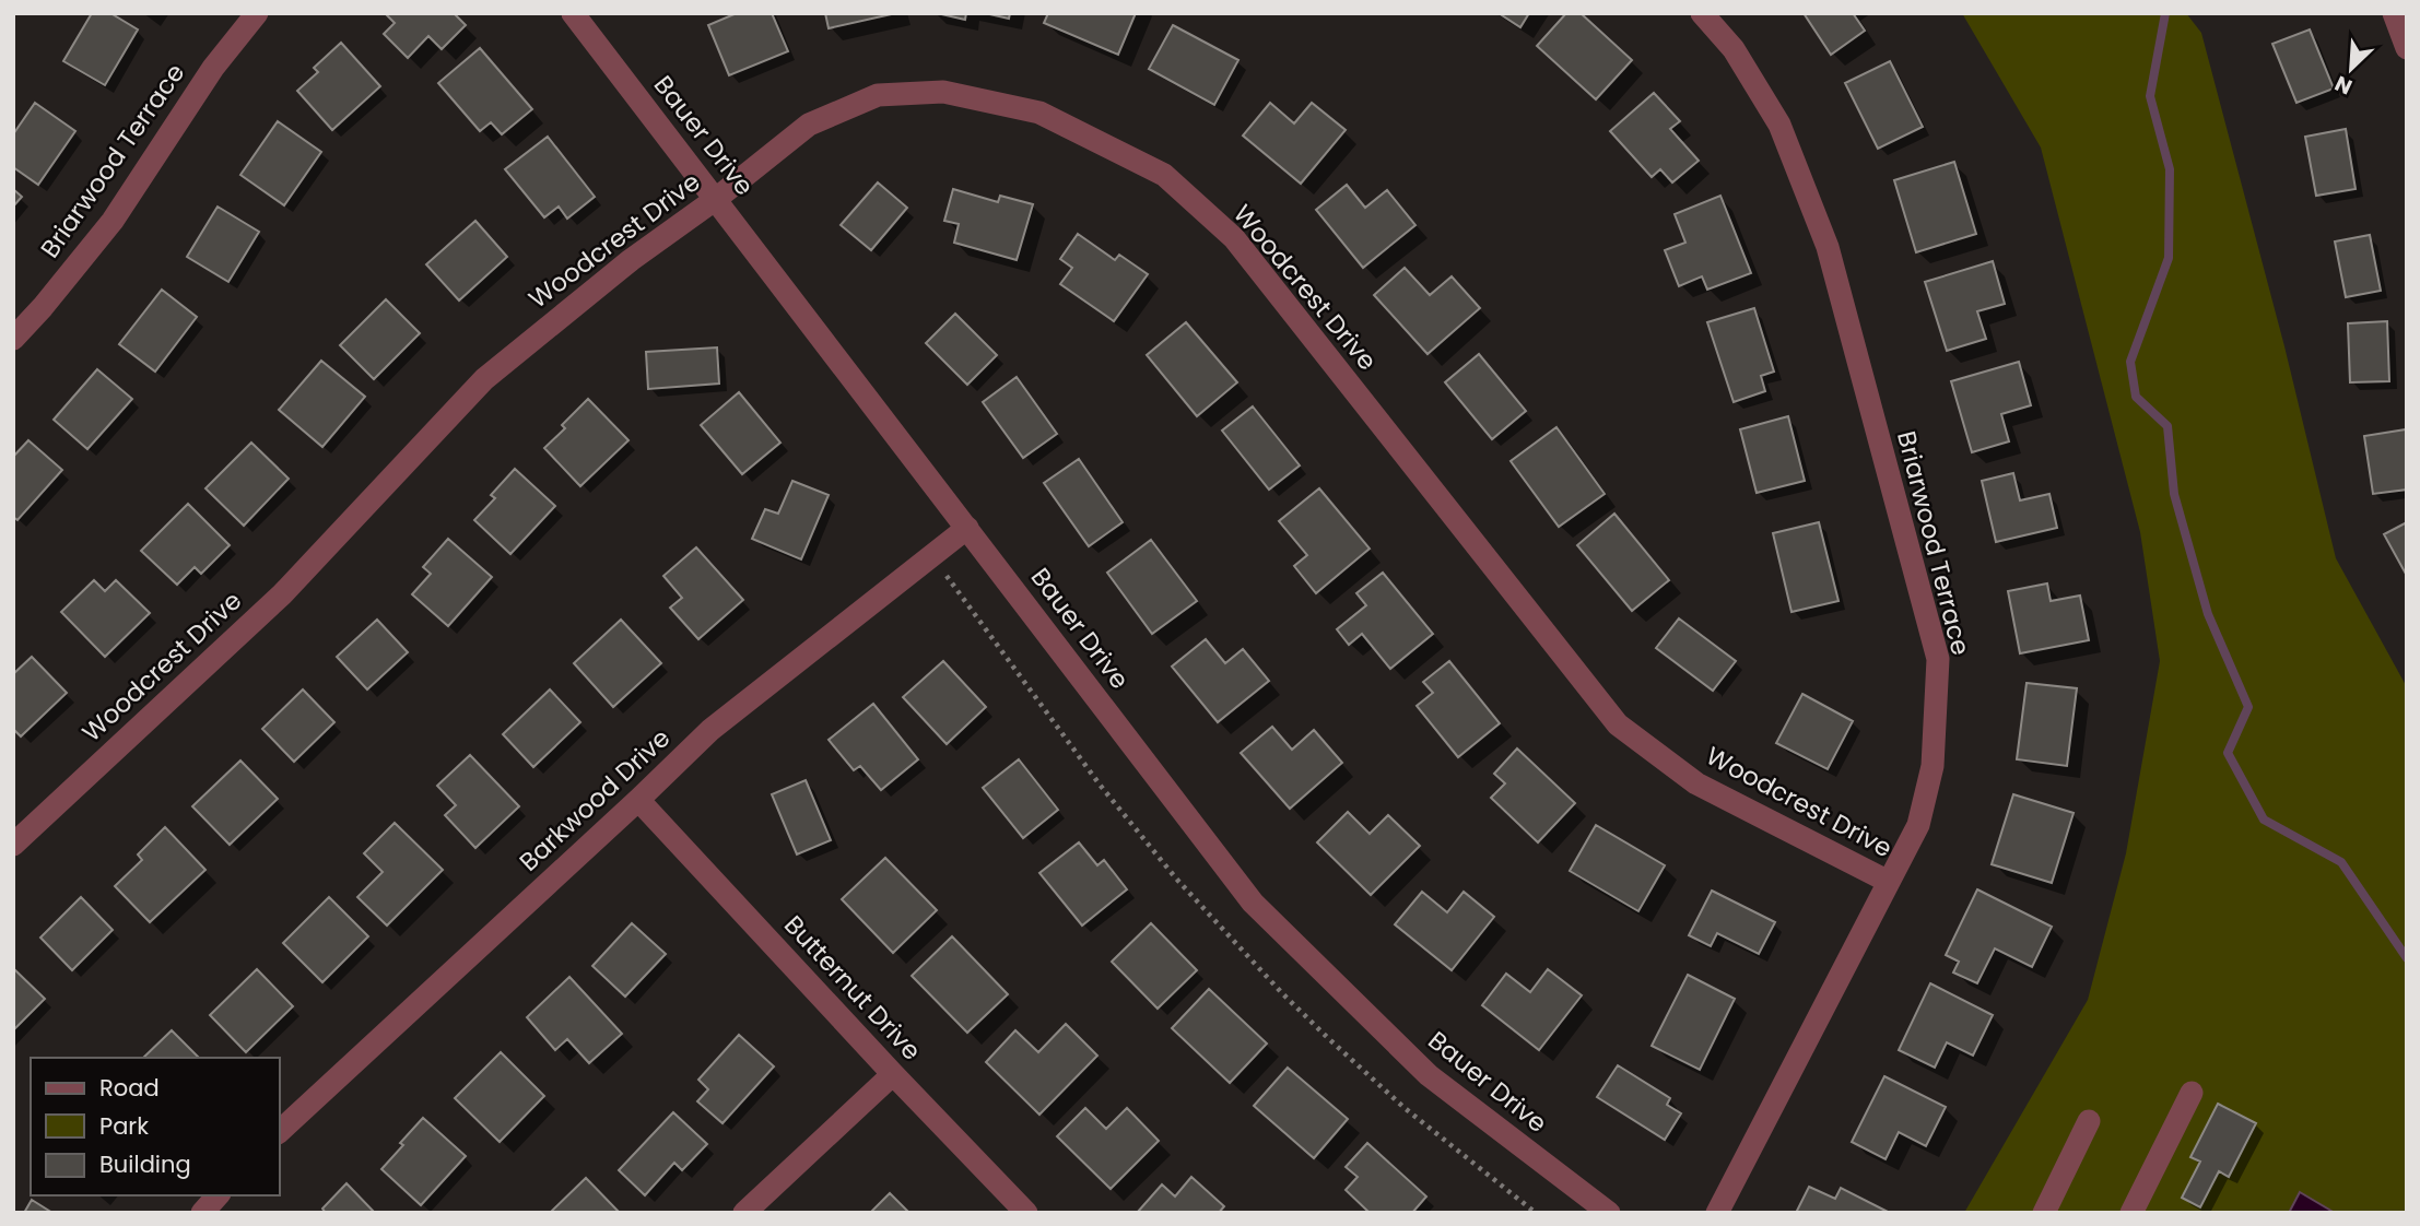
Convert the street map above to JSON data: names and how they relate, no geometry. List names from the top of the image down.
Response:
{
  "streets": {
    "street": [
      "Bauer Drive",
      "Briarwood Terrace",
      "Woodcrest Drive",
      "Barkwood Drive",
      "Butternut Drive"
    ]
  },
  "crossings": [
    ["Bauer Drive", "Woodcrest Drive"],
    ["Bauer Drive", "Barkwood Drive"],
    ["Briarwood Terrace", "Woodcrest Drive"],
    ["Barkwood Drive", "Butternut Drive"]
  ],
  "legend": ["Road", "Park", "Building"],
  "north": "bottom left"
}
